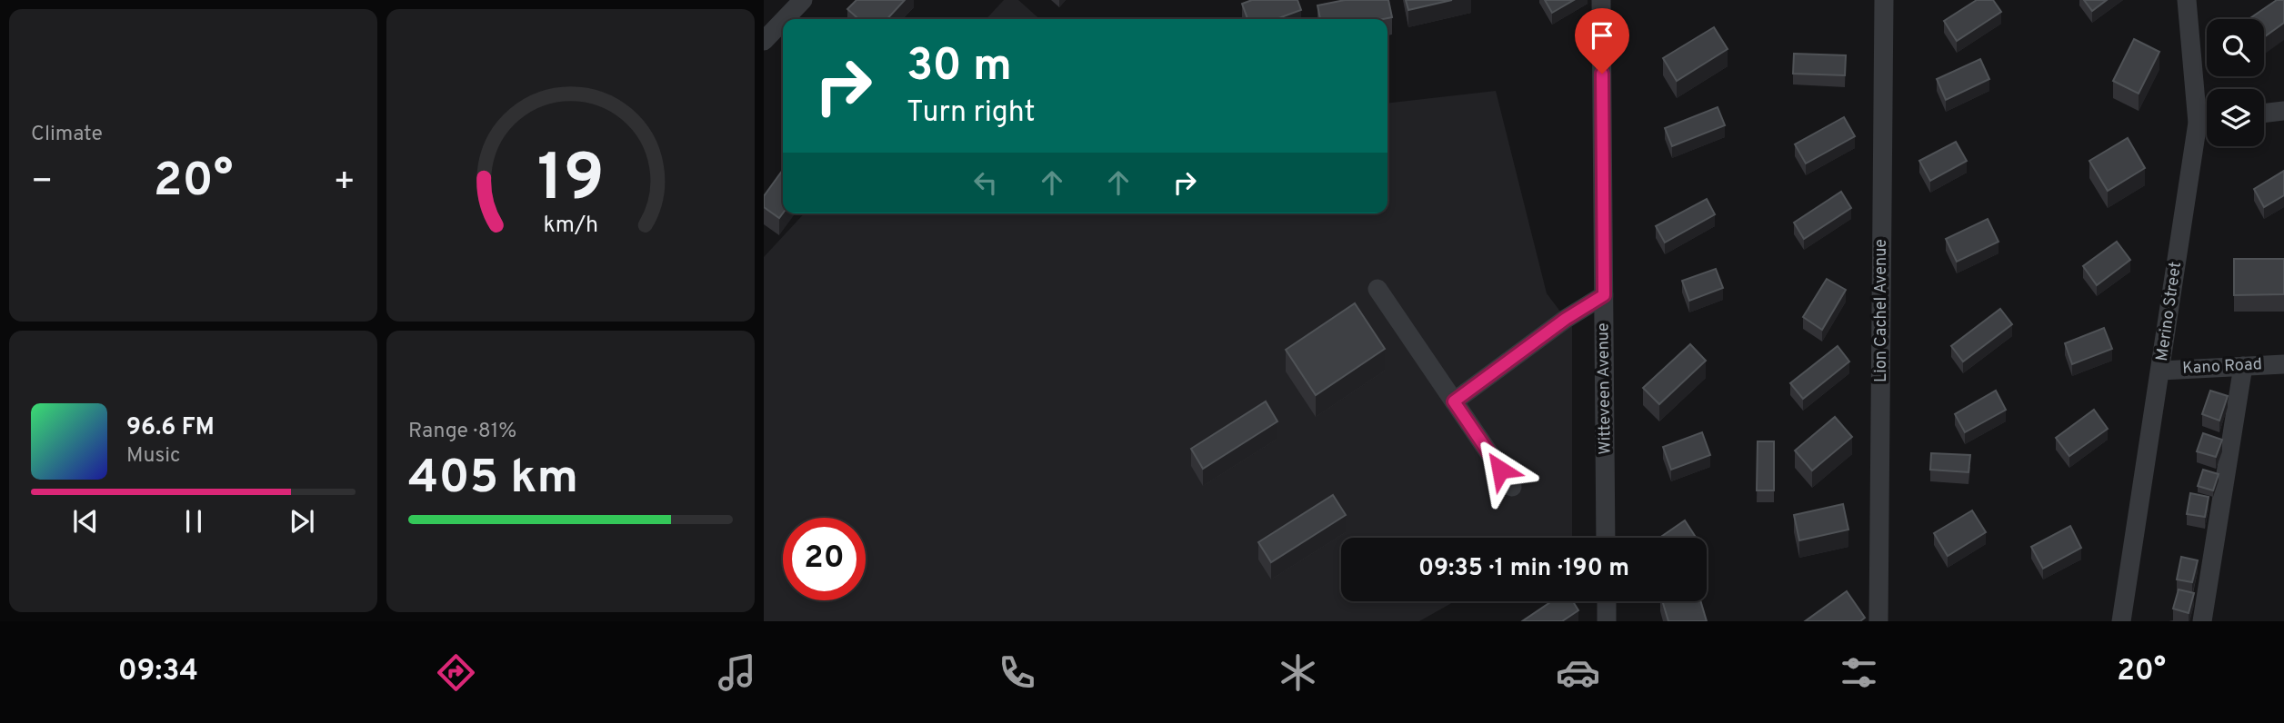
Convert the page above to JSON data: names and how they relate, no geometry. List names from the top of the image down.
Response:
{
  "streets": {
    "street": [
      "Lion Cachel Avenue",
      "Merino Street",
      "Kano Road",
      "Witteveen Avenue"
    ]
  },
  "crossings": [
    ["Merino Street", "Kano Road"]
  ],
  "page": {
    "tile": [
      "Climate",
      ["Range · 81%", "405 km"]
    ],
    "turn": ["30 m", "Turn right"],
    "heat": ["−", "20°", "+"],
    "song": ["96.6 FM", "Music"],
    "limit": "20",
    "trip": "09:35 · 1 min · 190 m",
    "tabs": ["09:34", "20°"],
    "gauge": ["19", "km/h"]
  }
}
